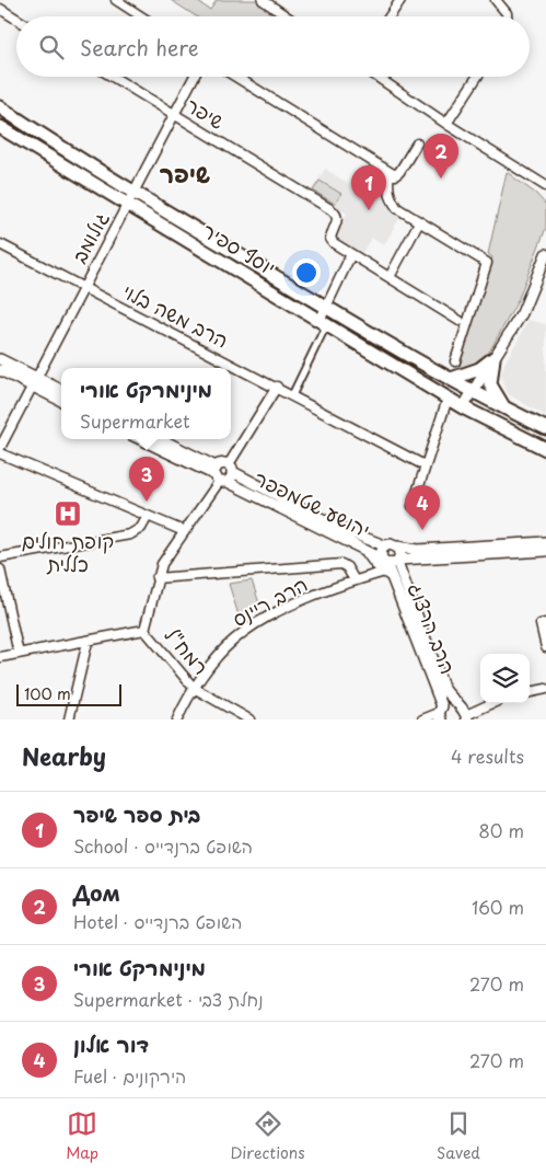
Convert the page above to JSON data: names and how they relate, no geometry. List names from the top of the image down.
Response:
{
  "streets": {
    "main road": ["יוסף ספיר"],
    "street": [
      "שיפר",
      "גולומב",
      "הרב משה בלוי",
      "יהושע שטמפפר",
      "הרב ריינס",
      "הרב הרצוג",
      "רמח\"ל"
    ]
  },
  "crossings": [
    ["שיפר", "גולומב"],
    ["גולומב", "יוסף ספיר"],
    ["גולומב", "הרב משה בלוי"],
    ["יהושע שטמפפר", "הרב ריינס"],
    ["יהושע שטמפפר", "הרב הרצוג"],
    ["יהושע שטמפפר", "רמח\"ל"],
    ["הרב ריינס", "הרב הרצוג"],
    ["הרב ריינס", "רמח\"ל"]
  ],
  "districts": ["שיפר"],
  "places": {
    "hospital": ["קופת חולים כללית"]
  },
  "scale_bar": "100 m",
  "page": {
    "search": "Search here",
    "pins": [
      "2",
      "1",
      "3",
      "4"
    ],
    "popup": ["מינימרקט אורי", "Supermarket"],
    "scale": "100 m",
    "heading": ["Nearby", "4 results"],
    "list": [
      {
        "mark": "1",
        "name": "בית ספר שיפר",
        "note": "School · השופט ברנדייס",
        "value": "80 m"
      },
      {
        "mark": "2",
        "name": "Дом",
        "note": "Hotel · השופט ברנדייס",
        "value": "160 m"
      },
      {
        "mark": "3",
        "name": "מינימרקט אורי",
        "note": "Supermarket · נחלת צבי",
        "value": "270 m"
      },
      {
        "mark": "4",
        "name": "דור אלון",
        "note": "Fuel · הירקונים",
        "value": "270 m"
      }
    ],
    "nav": ["Map", "Directions", "Saved"]
  }
}
